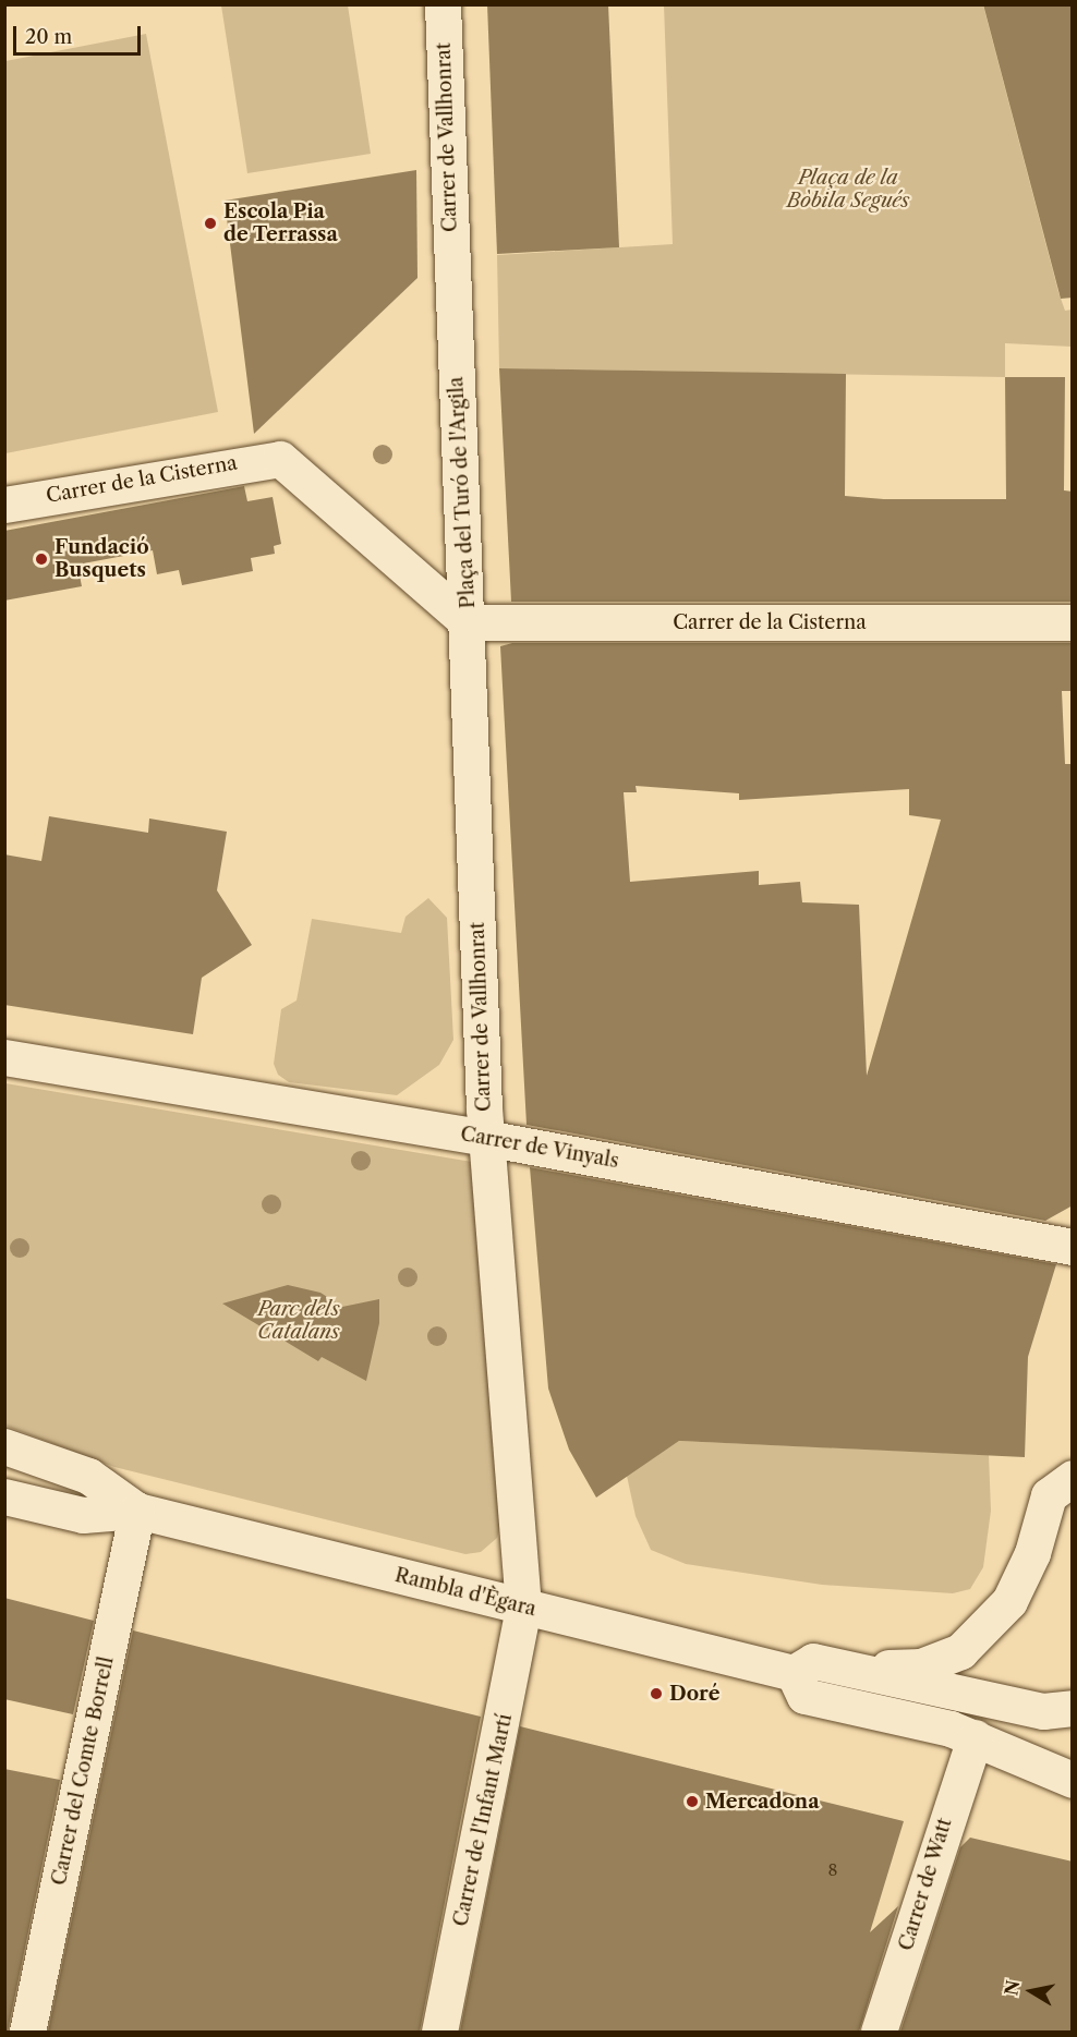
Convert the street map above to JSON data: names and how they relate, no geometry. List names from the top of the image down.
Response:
{
  "streets": {
    "street": [
      "Carrer de Vallhonrat",
      "Carrer de la Cisterna",
      "Plaça del Turó de l'Argila",
      "Carrer de Vinyals",
      "Rambla d'Ègara",
      "Carrer del Comte Borrell",
      "Carrer de l'Infant Martí",
      "Carrer de Watt"
    ]
  },
  "crossings": [
    ["Carrer de Vallhonrat", "Carrer de la Cisterna"],
    ["Carrer de Vallhonrat", "Plaça del Turó de l'Argila"],
    ["Carrer de Vallhonrat", "Carrer de Vinyals"],
    ["Carrer de Vallhonrat", "Rambla d'Ègara"],
    ["Carrer de Vallhonrat", "Carrer de l'Infant Martí"],
    ["Carrer de la Cisterna", "Plaça del Turó de l'Argila"],
    ["Rambla d'Ègara", "Carrer del Comte Borrell"],
    ["Rambla d'Ègara", "Carrer de l'Infant Martí"]
  ],
  "parks": ["Plaça de la Bòbila Segués", "Parc dels Catalans"],
  "places": [
    "Escola Pia de Terrassa",
    "Fundació Busquets",
    "Doré",
    "Mercadona"
  ],
  "house_numbers": ["8"],
  "scale_bar": "20 m",
  "north": "left"
}
